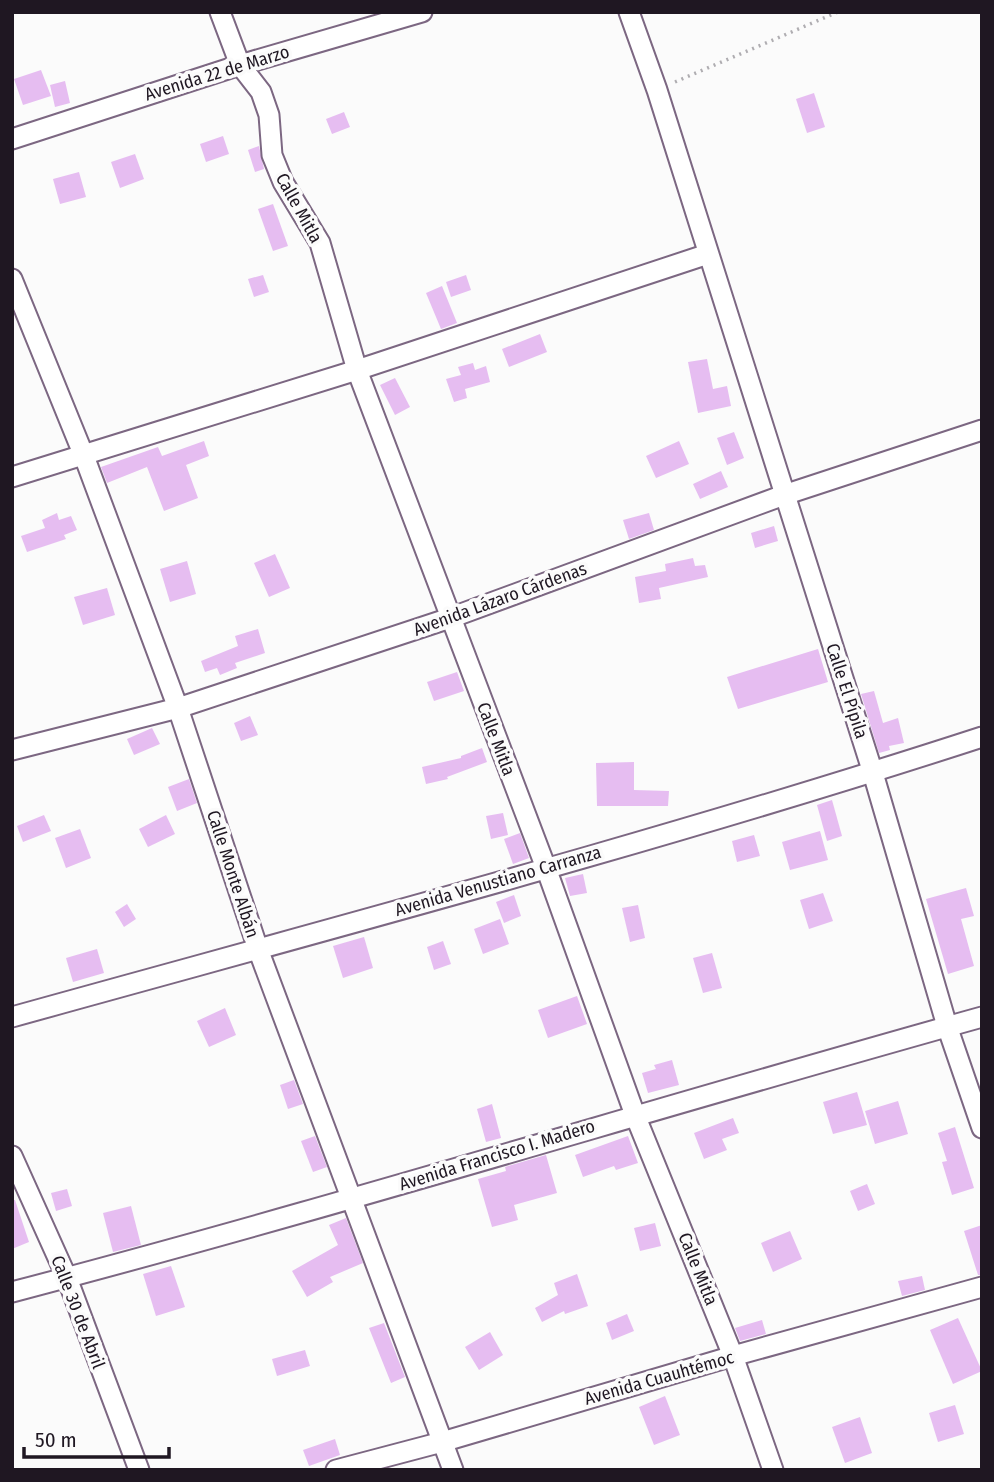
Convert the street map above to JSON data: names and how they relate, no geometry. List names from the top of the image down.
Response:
{
  "streets": {
    "street": [
      "Avenida 22 de Marzo",
      "Calle Mitla",
      "Avenida Lázaro Cárdenas",
      "Calle El Pípila",
      "Calle Monte Albán",
      "Avenida Venustiano Carranza",
      "Avenida Francisco I. Madero",
      "Calle 30 de Abril",
      "Avenida Cuauhtémoc"
    ]
  },
  "crossings": [
    ["Avenida 22 de Marzo", "Calle Mitla"],
    ["Calle Mitla", "Avenida Lázaro Cárdenas"],
    ["Calle Mitla", "Avenida Venustiano Carranza"],
    ["Calle Mitla", "Avenida Francisco I. Madero"],
    ["Calle Mitla", "Avenida Cuauhtémoc"],
    ["Avenida Lázaro Cárdenas", "Calle El Pípila"],
    ["Avenida Lázaro Cárdenas", "Calle Monte Albán"],
    ["Calle El Pípila", "Avenida Venustiano Carranza"],
    ["Calle El Pípila", "Avenida Francisco I. Madero"],
    ["Calle Monte Albán", "Avenida Venustiano Carranza"],
    ["Calle Monte Albán", "Avenida Francisco I. Madero"],
    ["Calle Monte Albán", "Avenida Cuauhtémoc"],
    ["Avenida Francisco I. Madero", "Calle 30 de Abril"]
  ],
  "scale_bar": "50 m"
}
